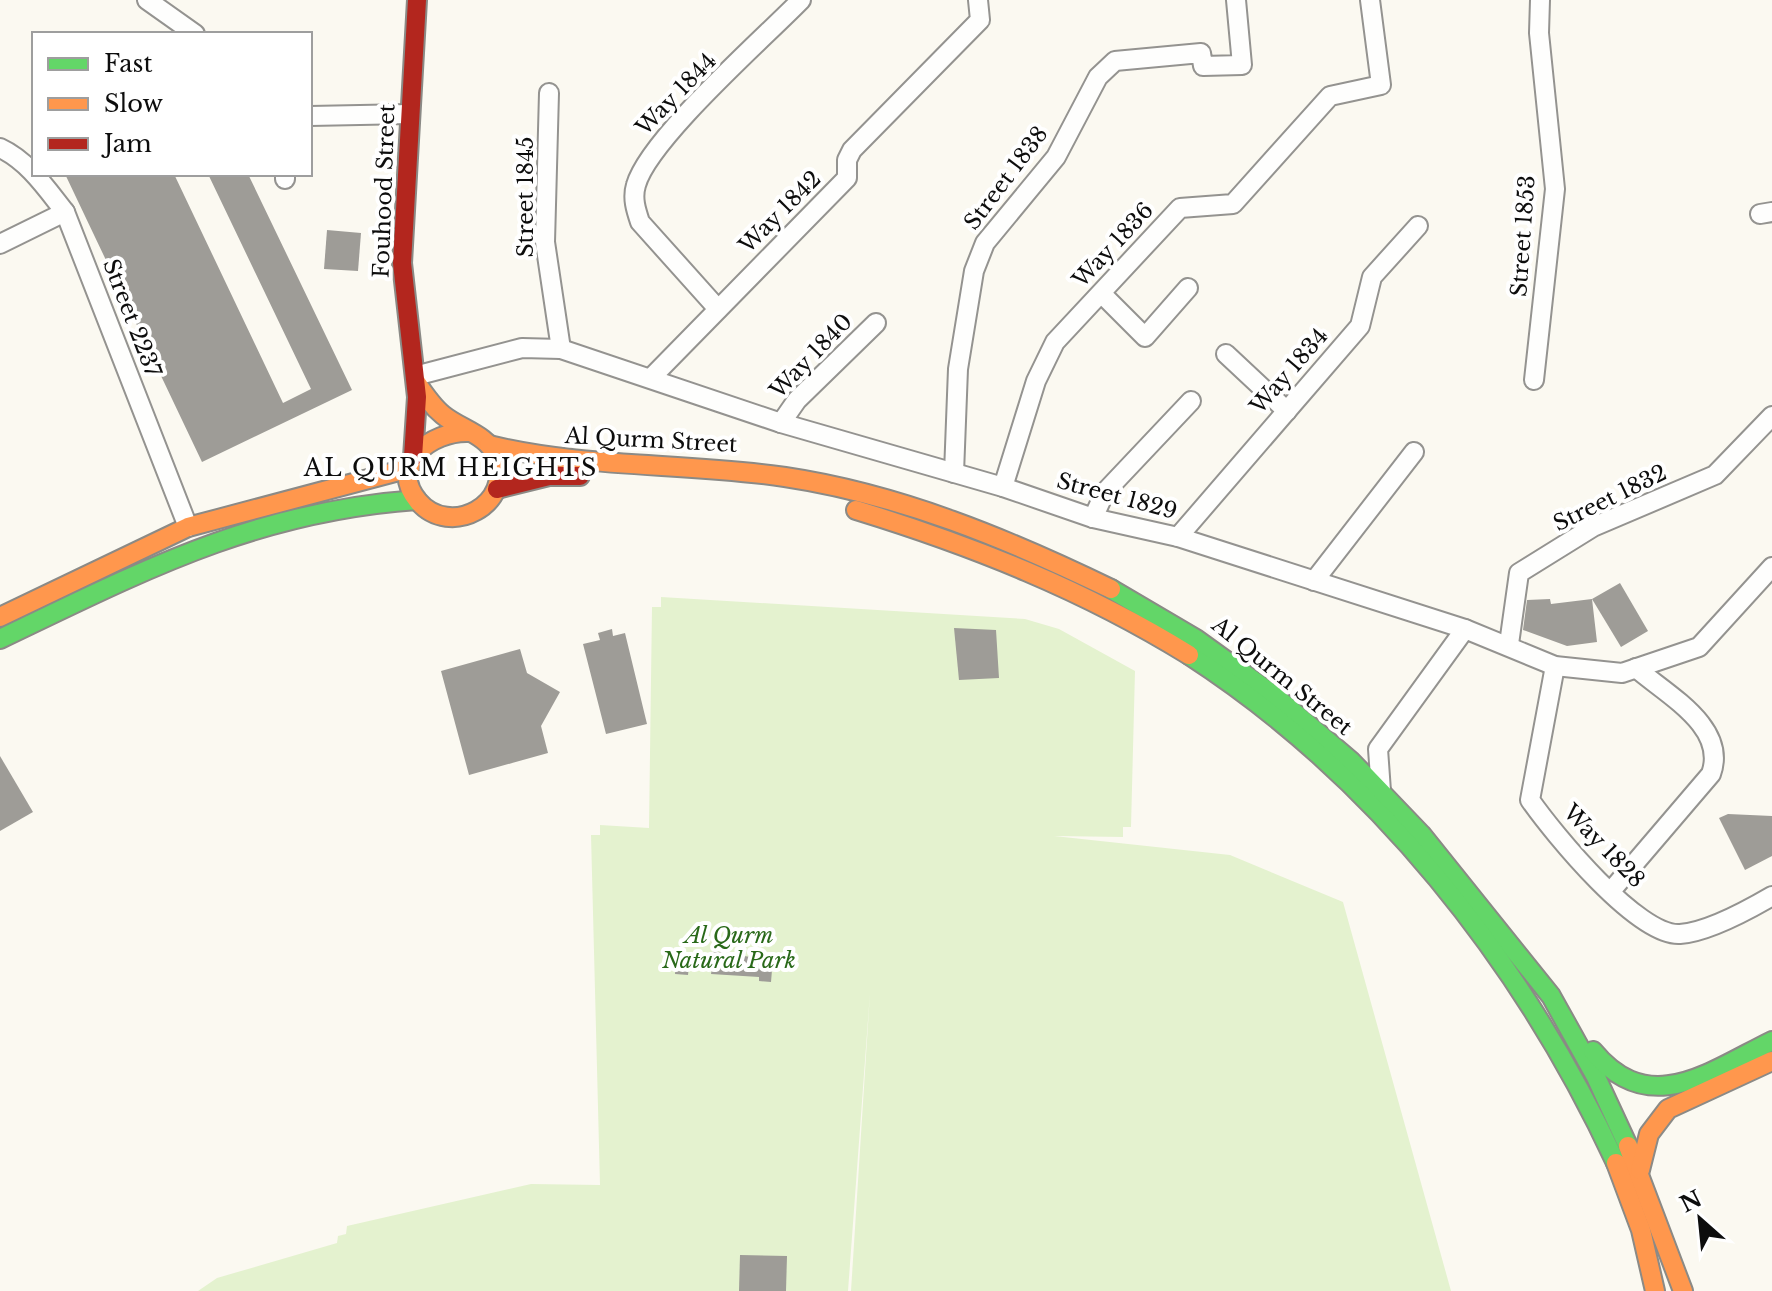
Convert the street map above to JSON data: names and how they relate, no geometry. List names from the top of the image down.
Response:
{
  "streets": {
    "main road": ["Fouhood Street", "Al Qurm Street"],
    "street": [
      "Way 1844",
      "Street 1838",
      "Street 1845",
      "Way 1842",
      "Street 1853",
      "Way 1836",
      "Street 2237",
      "Way 1840",
      "Way 1834",
      "Street 1829",
      "Street 1832",
      "Way 1828"
    ]
  },
  "crossings": [
    ["Way 1844", "Way 1842"],
    ["Street 1838", "Street 1829"],
    ["Fouhood Street", "Al Qurm Street"],
    ["Fouhood Street", "Street 1829"],
    ["Street 1845", "Street 1829"],
    ["Way 1842", "Street 1829"],
    ["Way 1836", "Street 1829"],
    ["Way 1840", "Street 1829"],
    ["Way 1834", "Street 1829"],
    ["Street 1829", "Street 1832"],
    ["Street 1829", "Way 1828"]
  ],
  "districts": ["AL QURM HEIGHTS"],
  "parks": ["Al Qurm Natural Park"],
  "legend": ["Fast", "Slow", "Jam"],
  "north": "top left"
}
